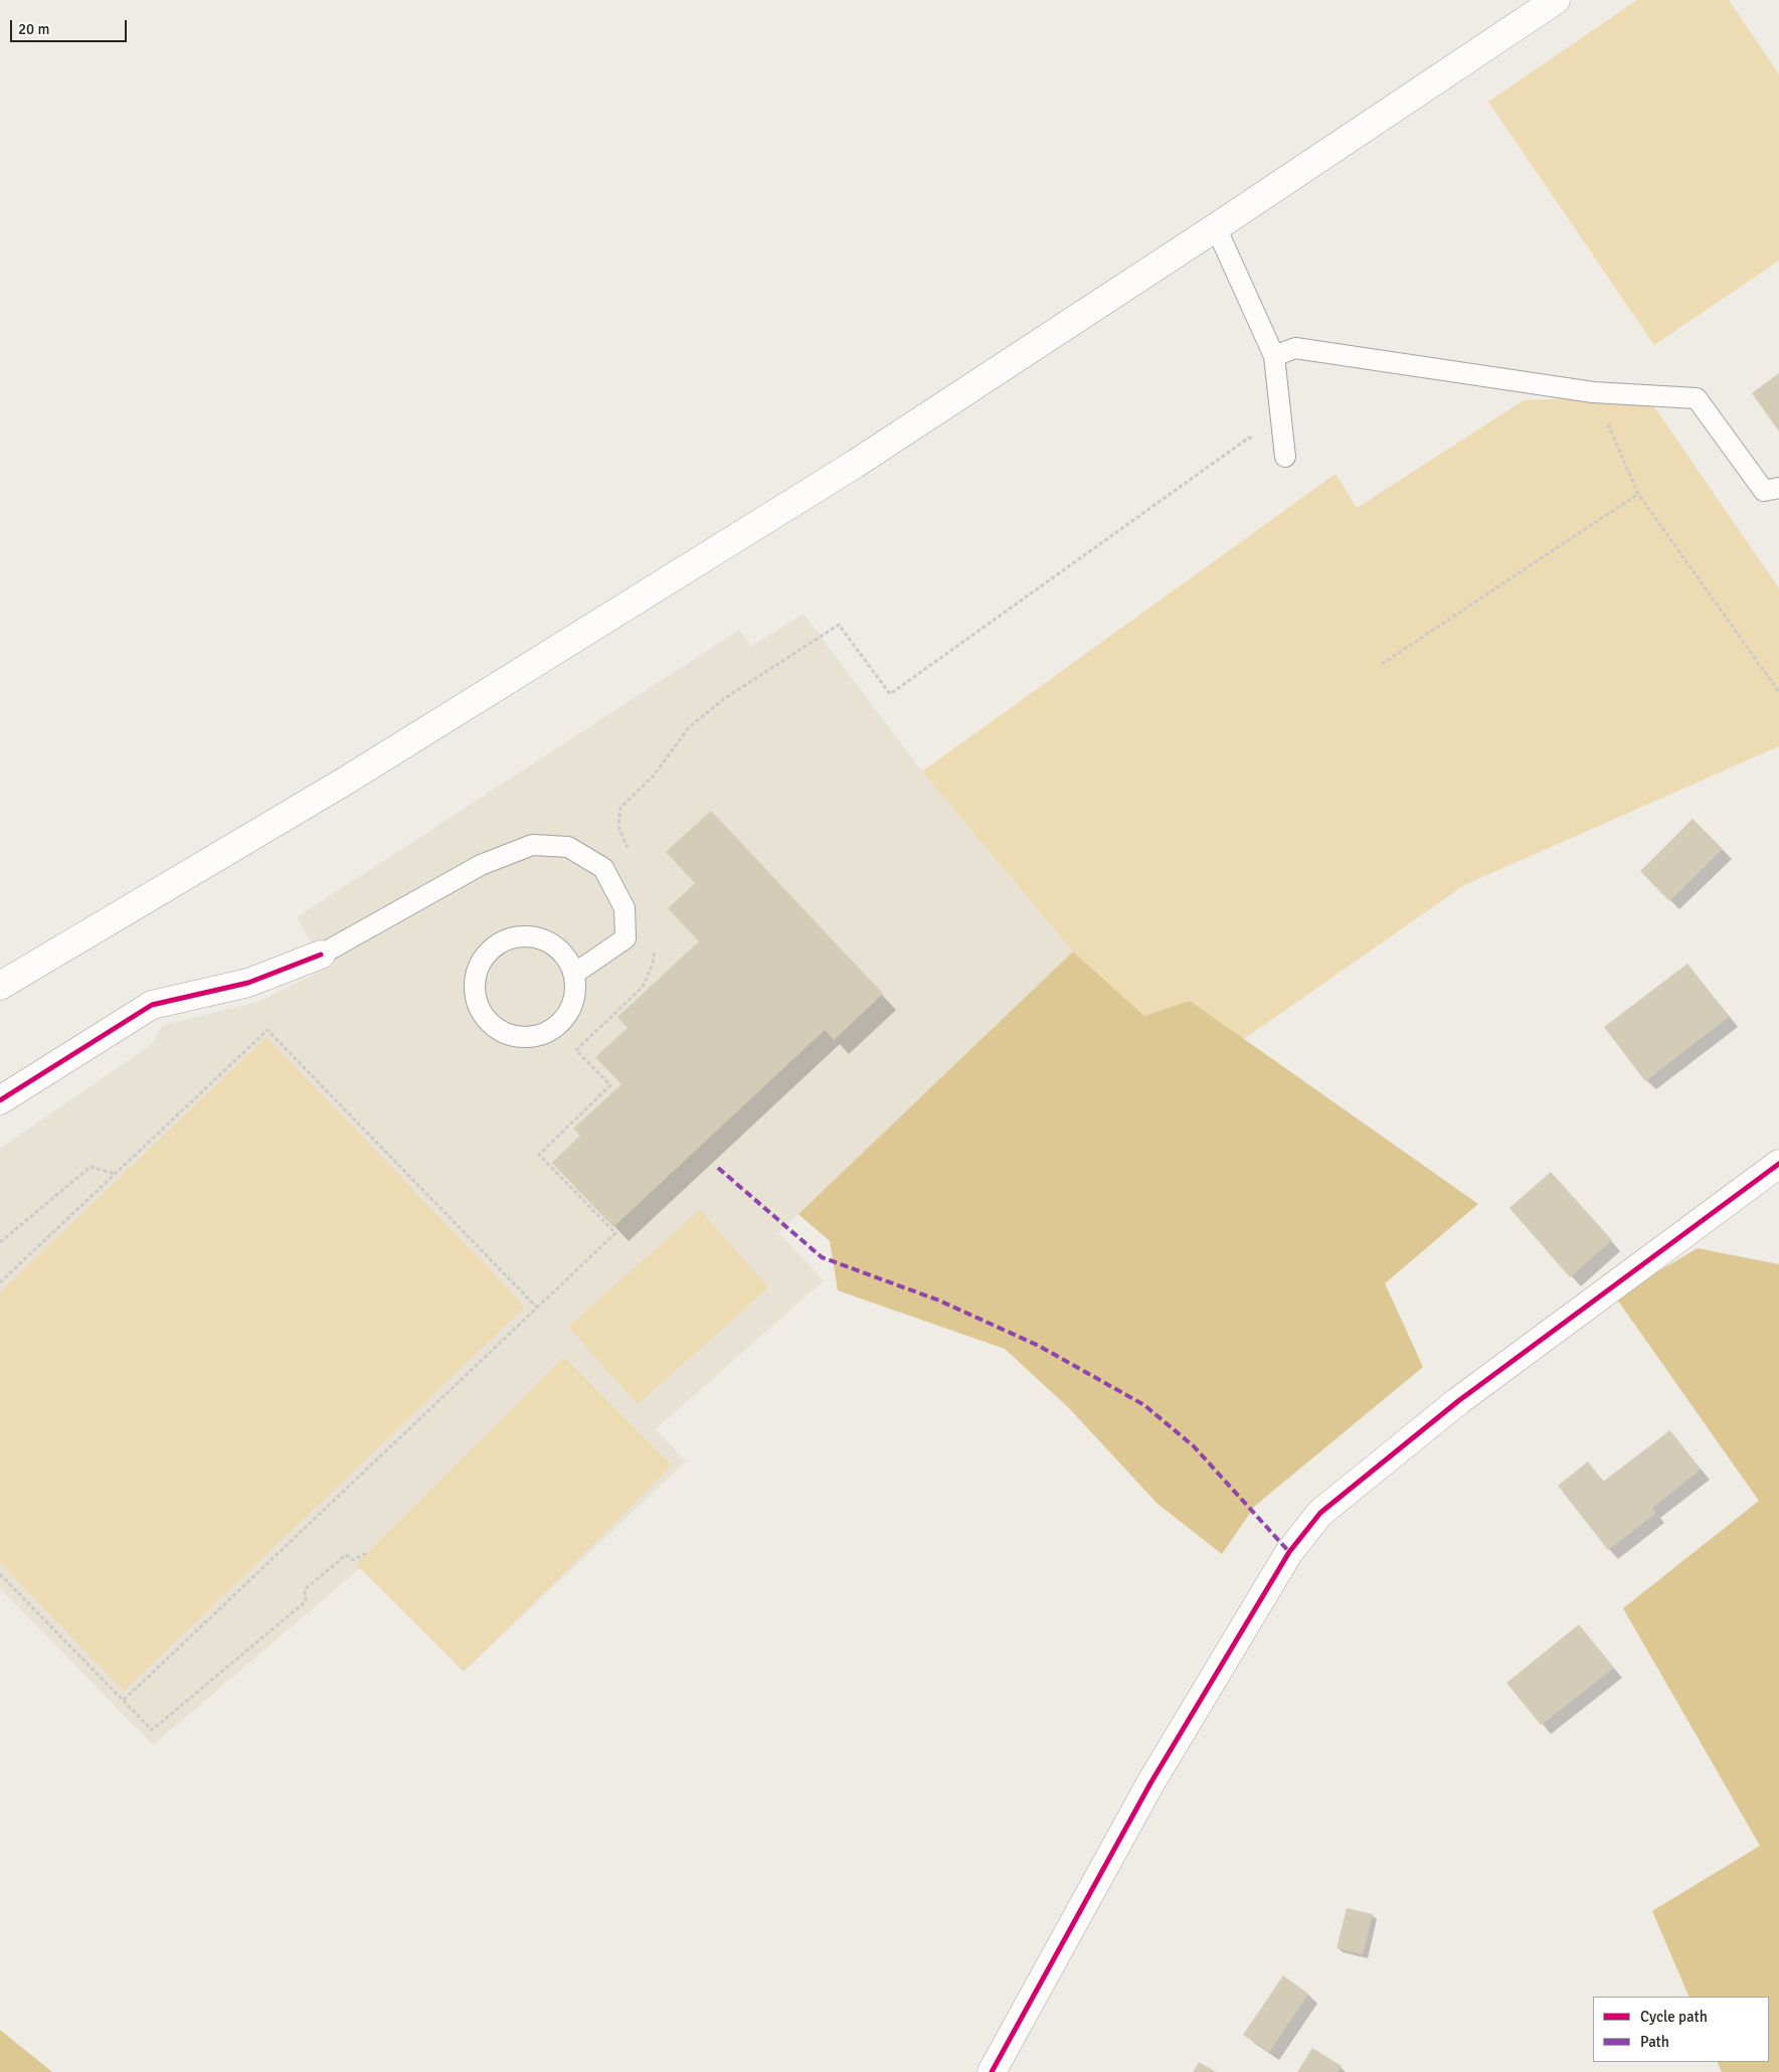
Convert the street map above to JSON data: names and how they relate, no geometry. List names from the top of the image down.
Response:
{
  "legend": ["Cycle path", "Path"],
  "scale_bar": "20 m"
}
